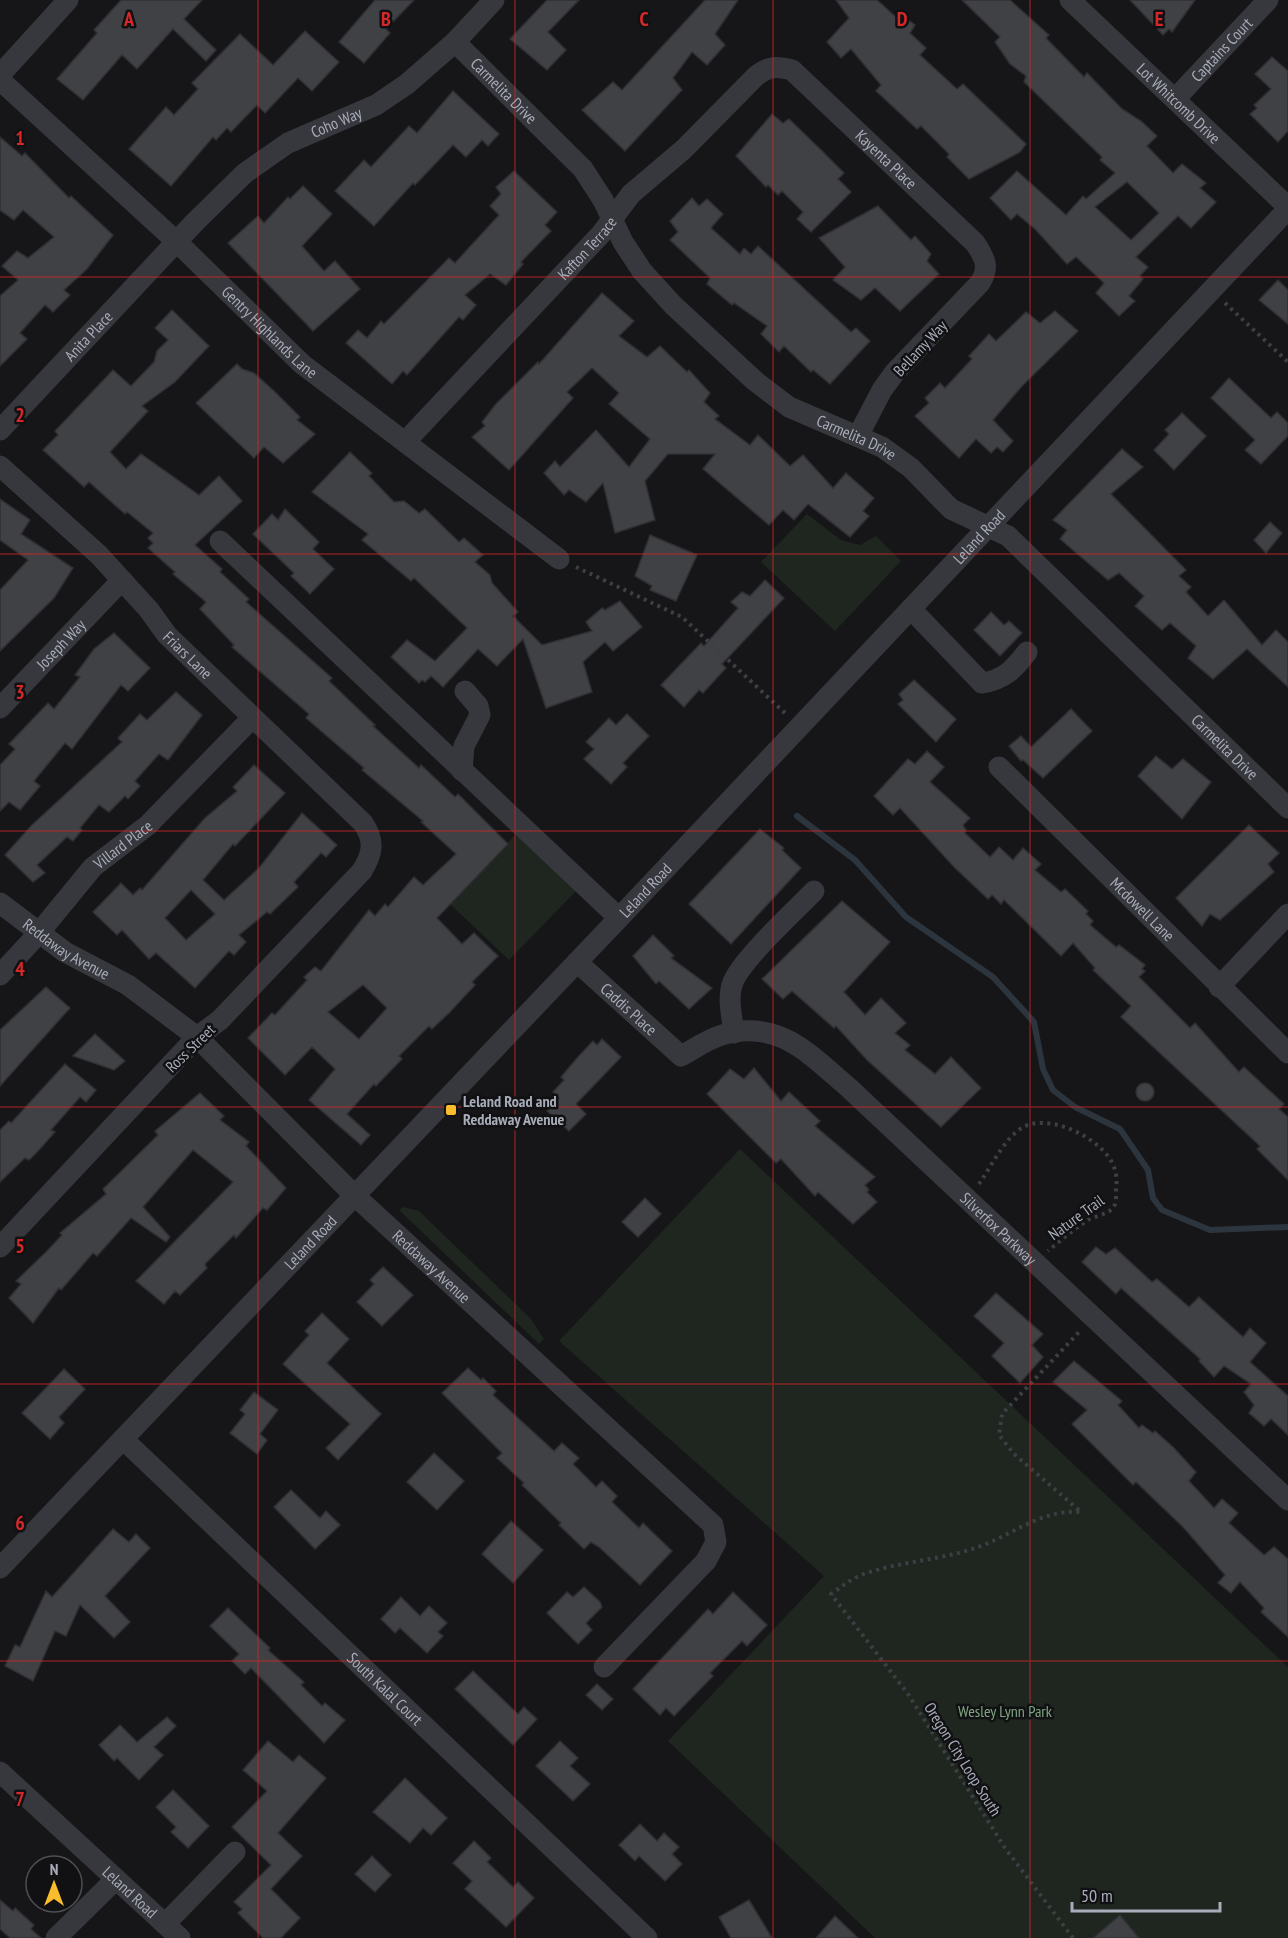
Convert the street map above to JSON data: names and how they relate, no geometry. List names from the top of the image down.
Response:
{
  "streets": {
    "street": [
      "Captains Court",
      "Carmelita Drive",
      "Lot Whitcomb Drive",
      "Coho Way",
      "Kayenta Place",
      "Kafton Terrace",
      "Gentry Highlands Lane",
      "Anita Place",
      "Bellamy Way",
      "Leland Road",
      "Joseph Way",
      "Friars Lane",
      "Villard Place",
      "Mcdowell Lane",
      "Reddaway Avenue",
      "Caddis Place",
      "Ross Street",
      "Silverfox Parkway",
      "South Kalal Court"
    ],
    "path": ["Nature Trail", "Oregon City Loop South"]
  },
  "crossings": [
    ["Captains Court", "Lot Whitcomb Drive"],
    ["Carmelita Drive", "Coho Way"],
    ["Carmelita Drive", "Kafton Terrace"],
    ["Carmelita Drive", "Bellamy Way"],
    ["Carmelita Drive", "Leland Road"],
    ["Lot Whitcomb Drive", "Leland Road"],
    ["Coho Way", "Gentry Highlands Lane"],
    ["Coho Way", "Anita Place"],
    ["Kayenta Place", "Kafton Terrace"],
    ["Kayenta Place", "Bellamy Way"],
    ["Kafton Terrace", "Gentry Highlands Lane"],
    ["Gentry Highlands Lane", "Anita Place"],
    ["Leland Road", "Reddaway Avenue"],
    ["Leland Road", "Caddis Place"],
    ["Leland Road", "South Kalal Court"],
    ["Joseph Way", "Friars Lane"],
    ["Friars Lane", "Villard Place"],
    ["Friars Lane", "Ross Street"],
    ["Villard Place", "Reddaway Avenue"],
    ["Reddaway Avenue", "Ross Street"],
    ["Caddis Place", "Silverfox Parkway"],
    ["Nature Trail", "Silverfox Parkway"],
    ["Silverfox Parkway", "Oregon City Loop South"]
  ],
  "parks": ["Wesley Lynn Park"],
  "places": {
    "transit": ["Leland Road and Reddaway Avenue"]
  },
  "scale_bar": "50 m",
  "north": "top",
  "grid": {
    "columns": [
      "A",
      "B",
      "C",
      "D",
      "E"
    ],
    "rows": [
      "1",
      "2",
      "3",
      "4",
      "5",
      "6",
      "7"
    ]
  }
}
